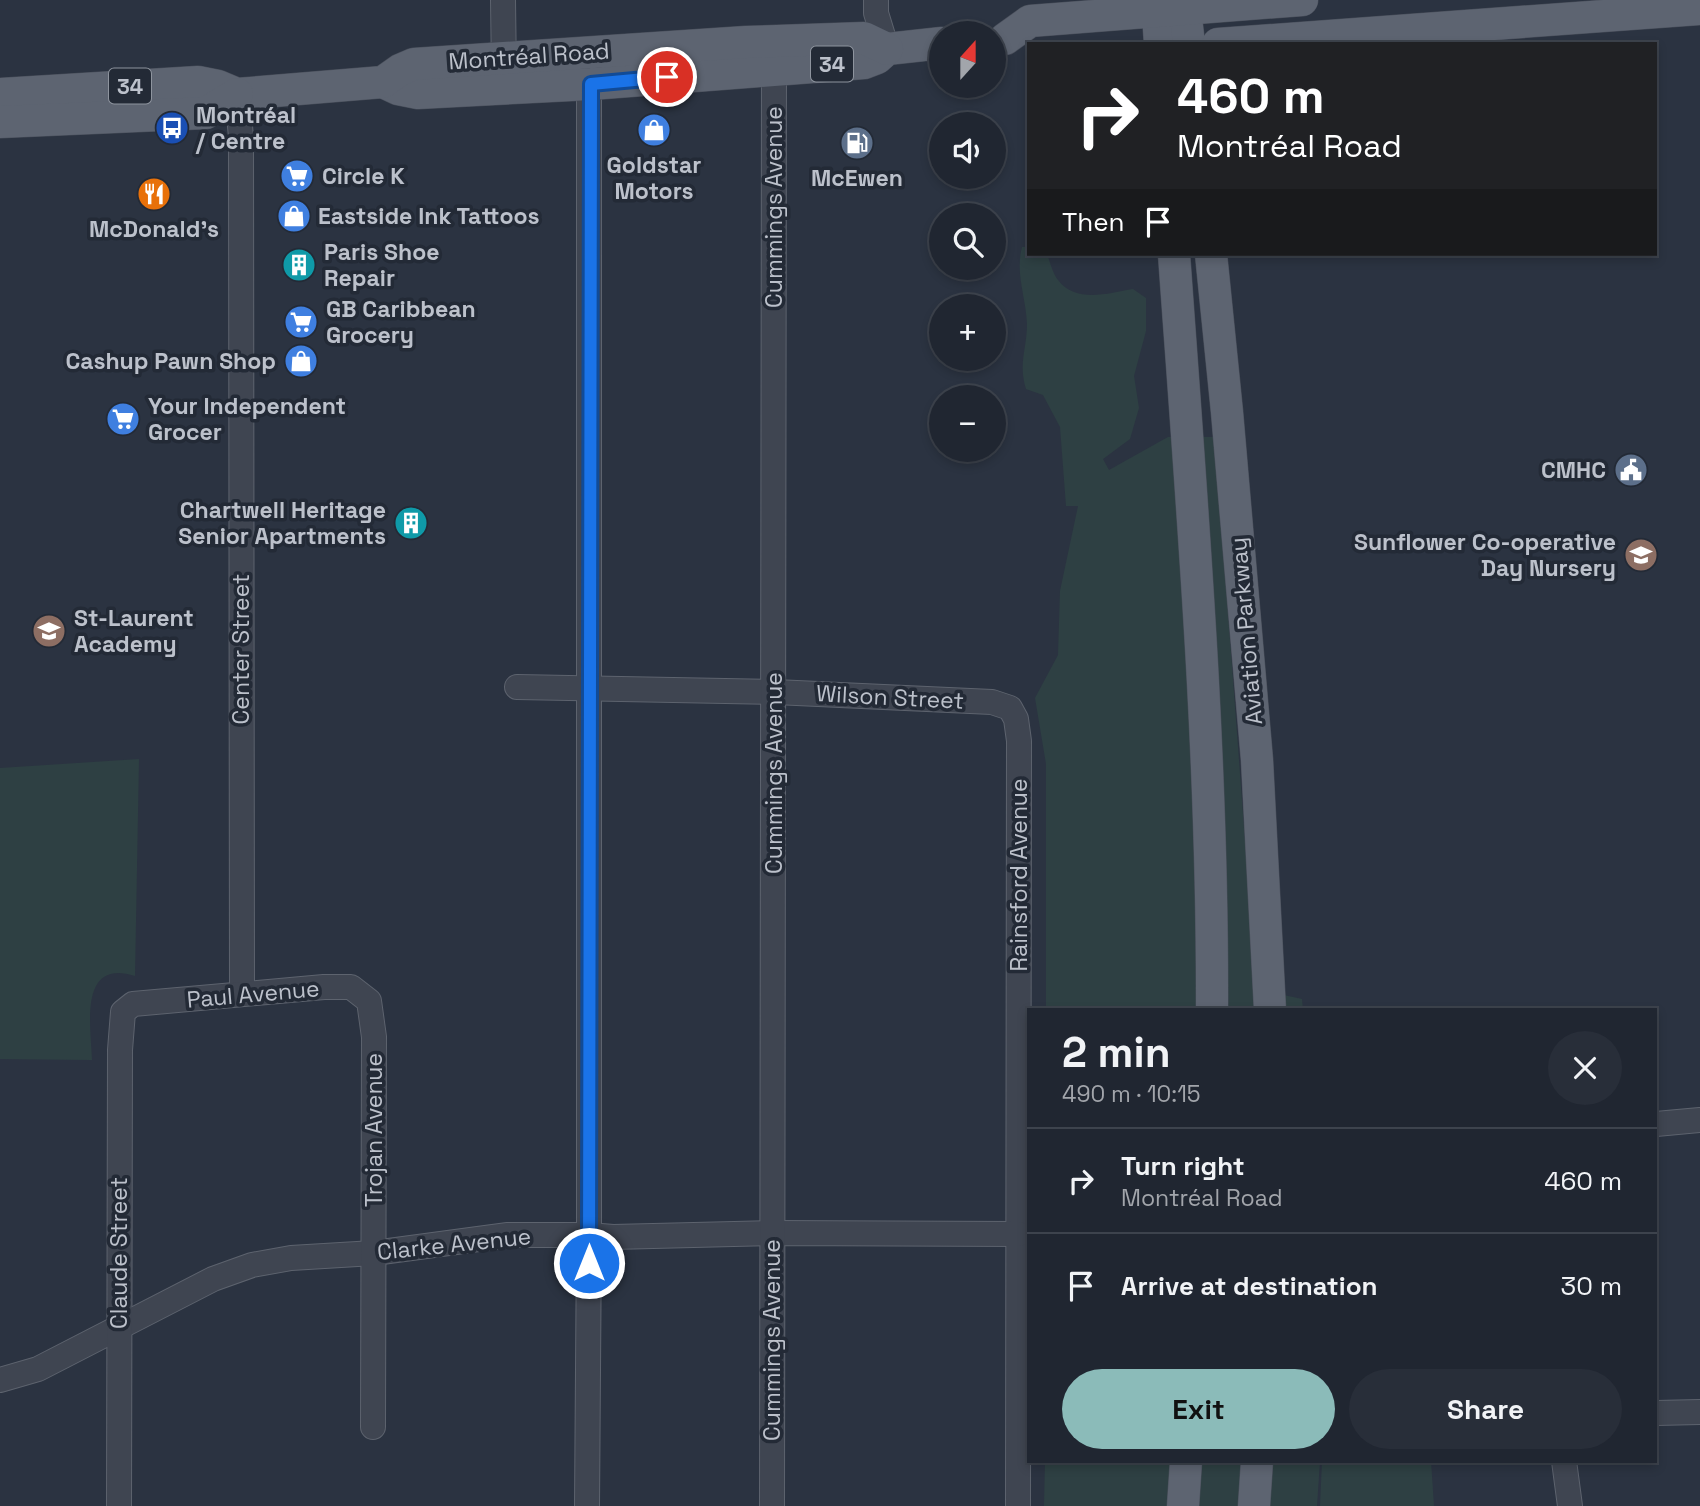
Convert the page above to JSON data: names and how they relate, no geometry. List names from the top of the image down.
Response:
{
  "streets": {
    "main road": ["Montréal Road", "34", "Aviation Parkway"],
    "street": [
      "Cummings Avenue",
      "Center Street",
      "Wilson Street",
      "Rainsford Avenue",
      "Paul Avenue",
      "Trojan Avenue",
      "Clarke Avenue",
      "Claude Street"
    ]
  },
  "crossings": [
    ["Montréal Road", "Cummings Avenue"],
    ["Montréal Road", "Center Street"],
    ["Cummings Avenue", "Wilson Street"],
    ["Cummings Avenue", "Clarke Avenue"],
    ["Center Street", "Paul Avenue"],
    ["Wilson Street", "Rainsford Avenue"],
    ["Rainsford Avenue", "Clarke Avenue"],
    ["Paul Avenue", "Trojan Avenue"],
    ["Paul Avenue", "Claude Street"],
    ["Trojan Avenue", "Clarke Avenue"],
    ["Clarke Avenue", "Claude Street"]
  ],
  "places": {
    "bus stop": ["Montréal / Centre"],
    "shop": ["Goldstar Motors", "Eastside Ink Tattoos", "Cashup Pawn Shop"],
    "fuel station": ["McEwen"],
    "supermarket": ["Circle K", "GB Caribbean Grocery", "Your Independent Grocer"],
    "restaurant": ["McDonald's"],
    "building": ["Paris Shoe Repair", "Chartwell Heritage Senior Apartments"],
    "public building": ["CMHC"],
    "school or university": ["Sunflower Co-operative Day Nursery", "St-Laurent Academy"]
  },
  "north": "top",
  "page": {
    "map_buttons": ["+", "−"],
    "turn": ["460 m", "Montréal Road"],
    "then": "Then",
    "heading": ["2 min", "490 m · 10:15"],
    "list": [
      {
        "name": "Turn right",
        "note": "Montréal Road",
        "value": "460 m"
      },
      {
        "name": "Arrive at destination",
        "value": "30 m"
      }
    ],
    "buttons": ["Exit", "Share"]
  }
}
